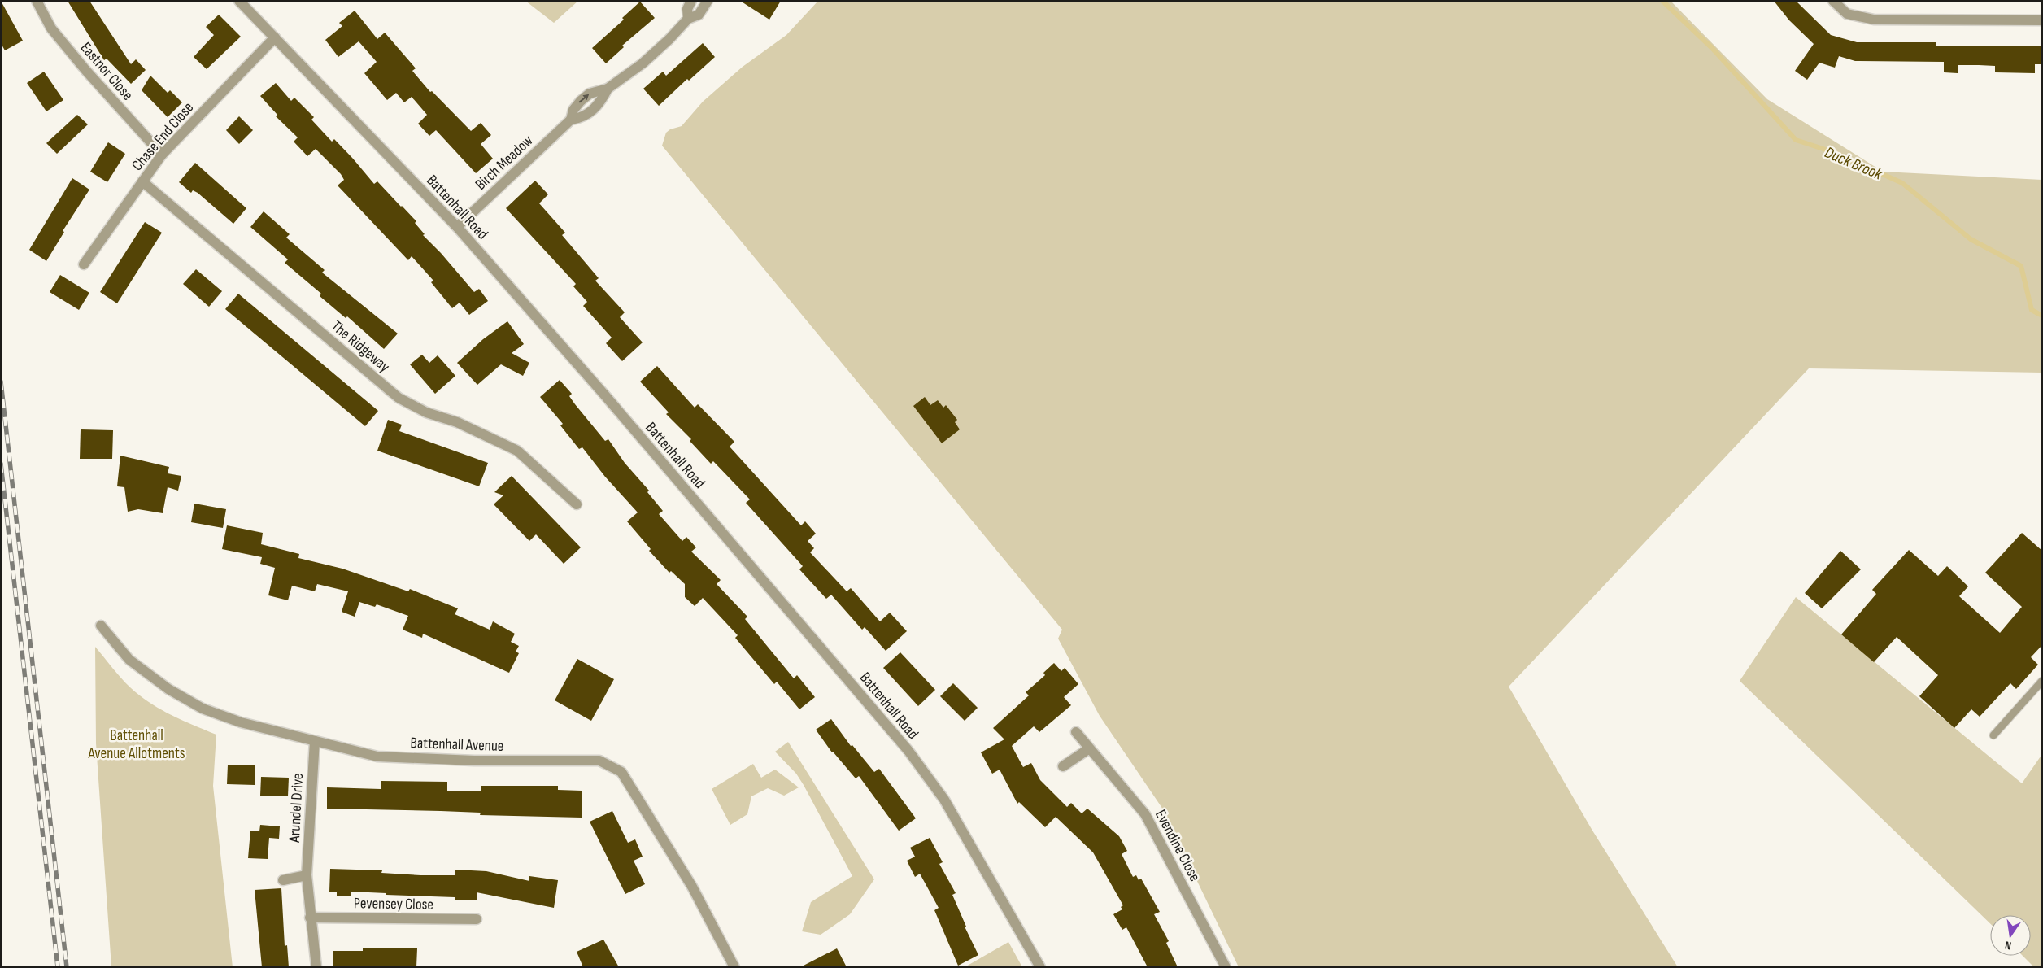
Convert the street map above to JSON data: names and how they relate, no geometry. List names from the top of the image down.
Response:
{
  "streets": {
    "street": [
      "Eastnor Close",
      "Chase End Close",
      "Birch Meadow",
      "Battenhall Road",
      "The Ridgeway",
      "Battenhall Avenue",
      "Arundel Drive",
      "Evendine Close",
      "Pevensey Close"
    ]
  },
  "crossings": [
    ["Eastnor Close", "Chase End Close"],
    ["Chase End Close", "Battenhall Road"],
    ["Chase End Close", "The Ridgeway"],
    ["Birch Meadow", "Battenhall Road"],
    ["Battenhall Avenue", "Arundel Drive"],
    ["Arundel Drive", "Pevensey Close"]
  ],
  "water": ["Duck Brook"],
  "parks": ["Battenhall Avenue Allotments"],
  "north": "bottom"
}
